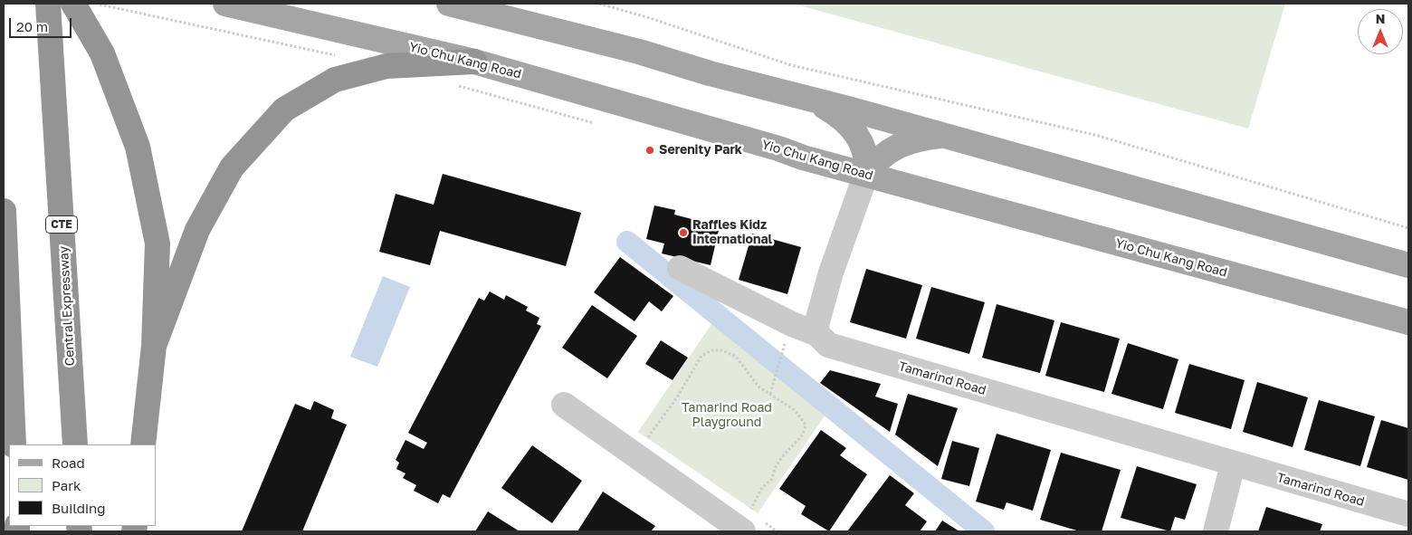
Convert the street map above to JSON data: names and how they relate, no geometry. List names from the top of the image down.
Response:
{
  "streets": {
    "highway": ["CTE", "Central Expressway"],
    "main road": ["Yio Chu Kang Road"],
    "street": ["Tamarind Road"]
  },
  "parks": ["Tamarind Road Playground"],
  "places": ["Serenity Park", "Raffles Kidz International"],
  "legend": ["Road", "Park", "Building"],
  "scale_bar": "20 m",
  "north": "top"
}
